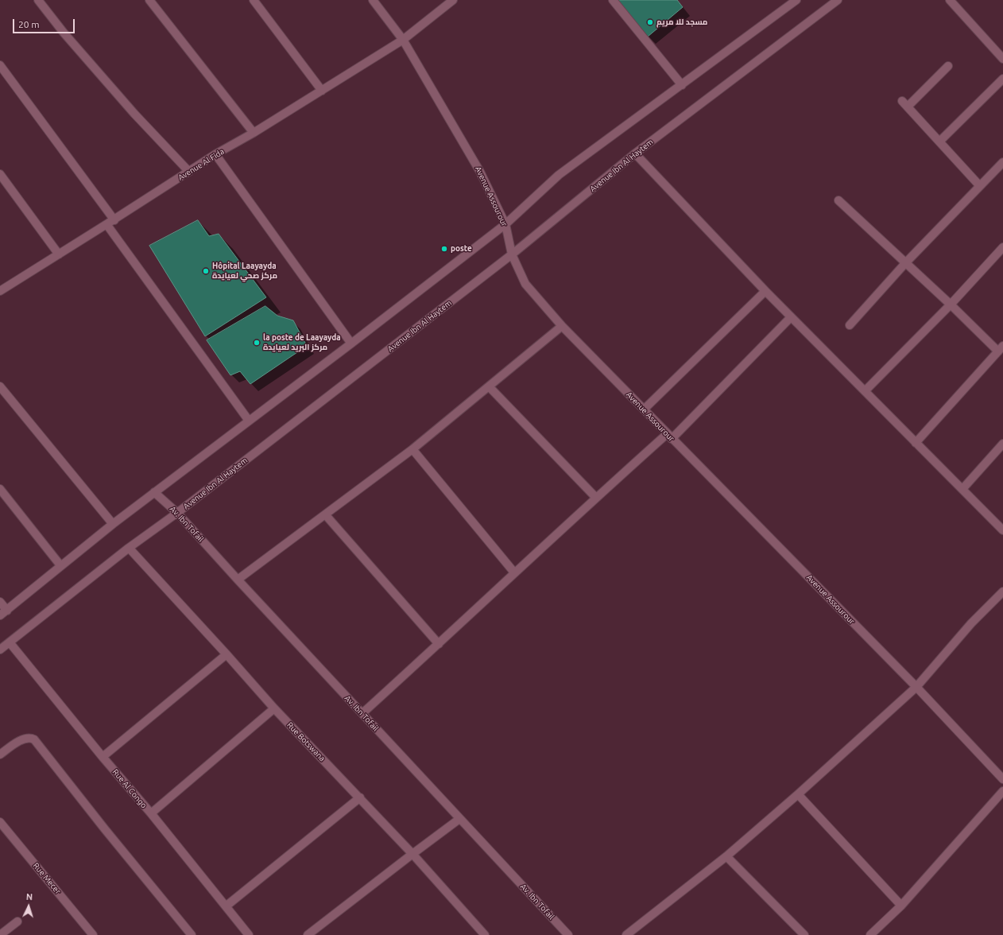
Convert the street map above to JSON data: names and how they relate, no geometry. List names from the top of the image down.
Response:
{
  "streets": {
    "street": [
      "Avenue Al Fida",
      "Avenue Ibn Al Haytem",
      "Avenue Assourour",
      "Av. Ibn Tofail",
      "Rue Botswana",
      "Rue Al Congo",
      "Rue Mecer"
    ]
  },
  "crossings": [
    ["Avenue Al Fida", "Avenue Assourour"],
    ["Avenue Ibn Al Haytem", "Avenue Assourour"],
    ["Avenue Ibn Al Haytem", "Av. Ibn Tofail"],
    ["Avenue Ibn Al Haytem", "Rue Botswana"],
    ["Avenue Ibn Al Haytem", "Rue Al Congo"]
  ],
  "places": [
    "مسجد للا مريم",
    "poste",
    "Hôpital Laayayda مركز صحي لعيايدة",
    "la poste de Laayayda مركز البريد لعيايدة"
  ],
  "scale_bar": "20 m",
  "north": "top"
}
